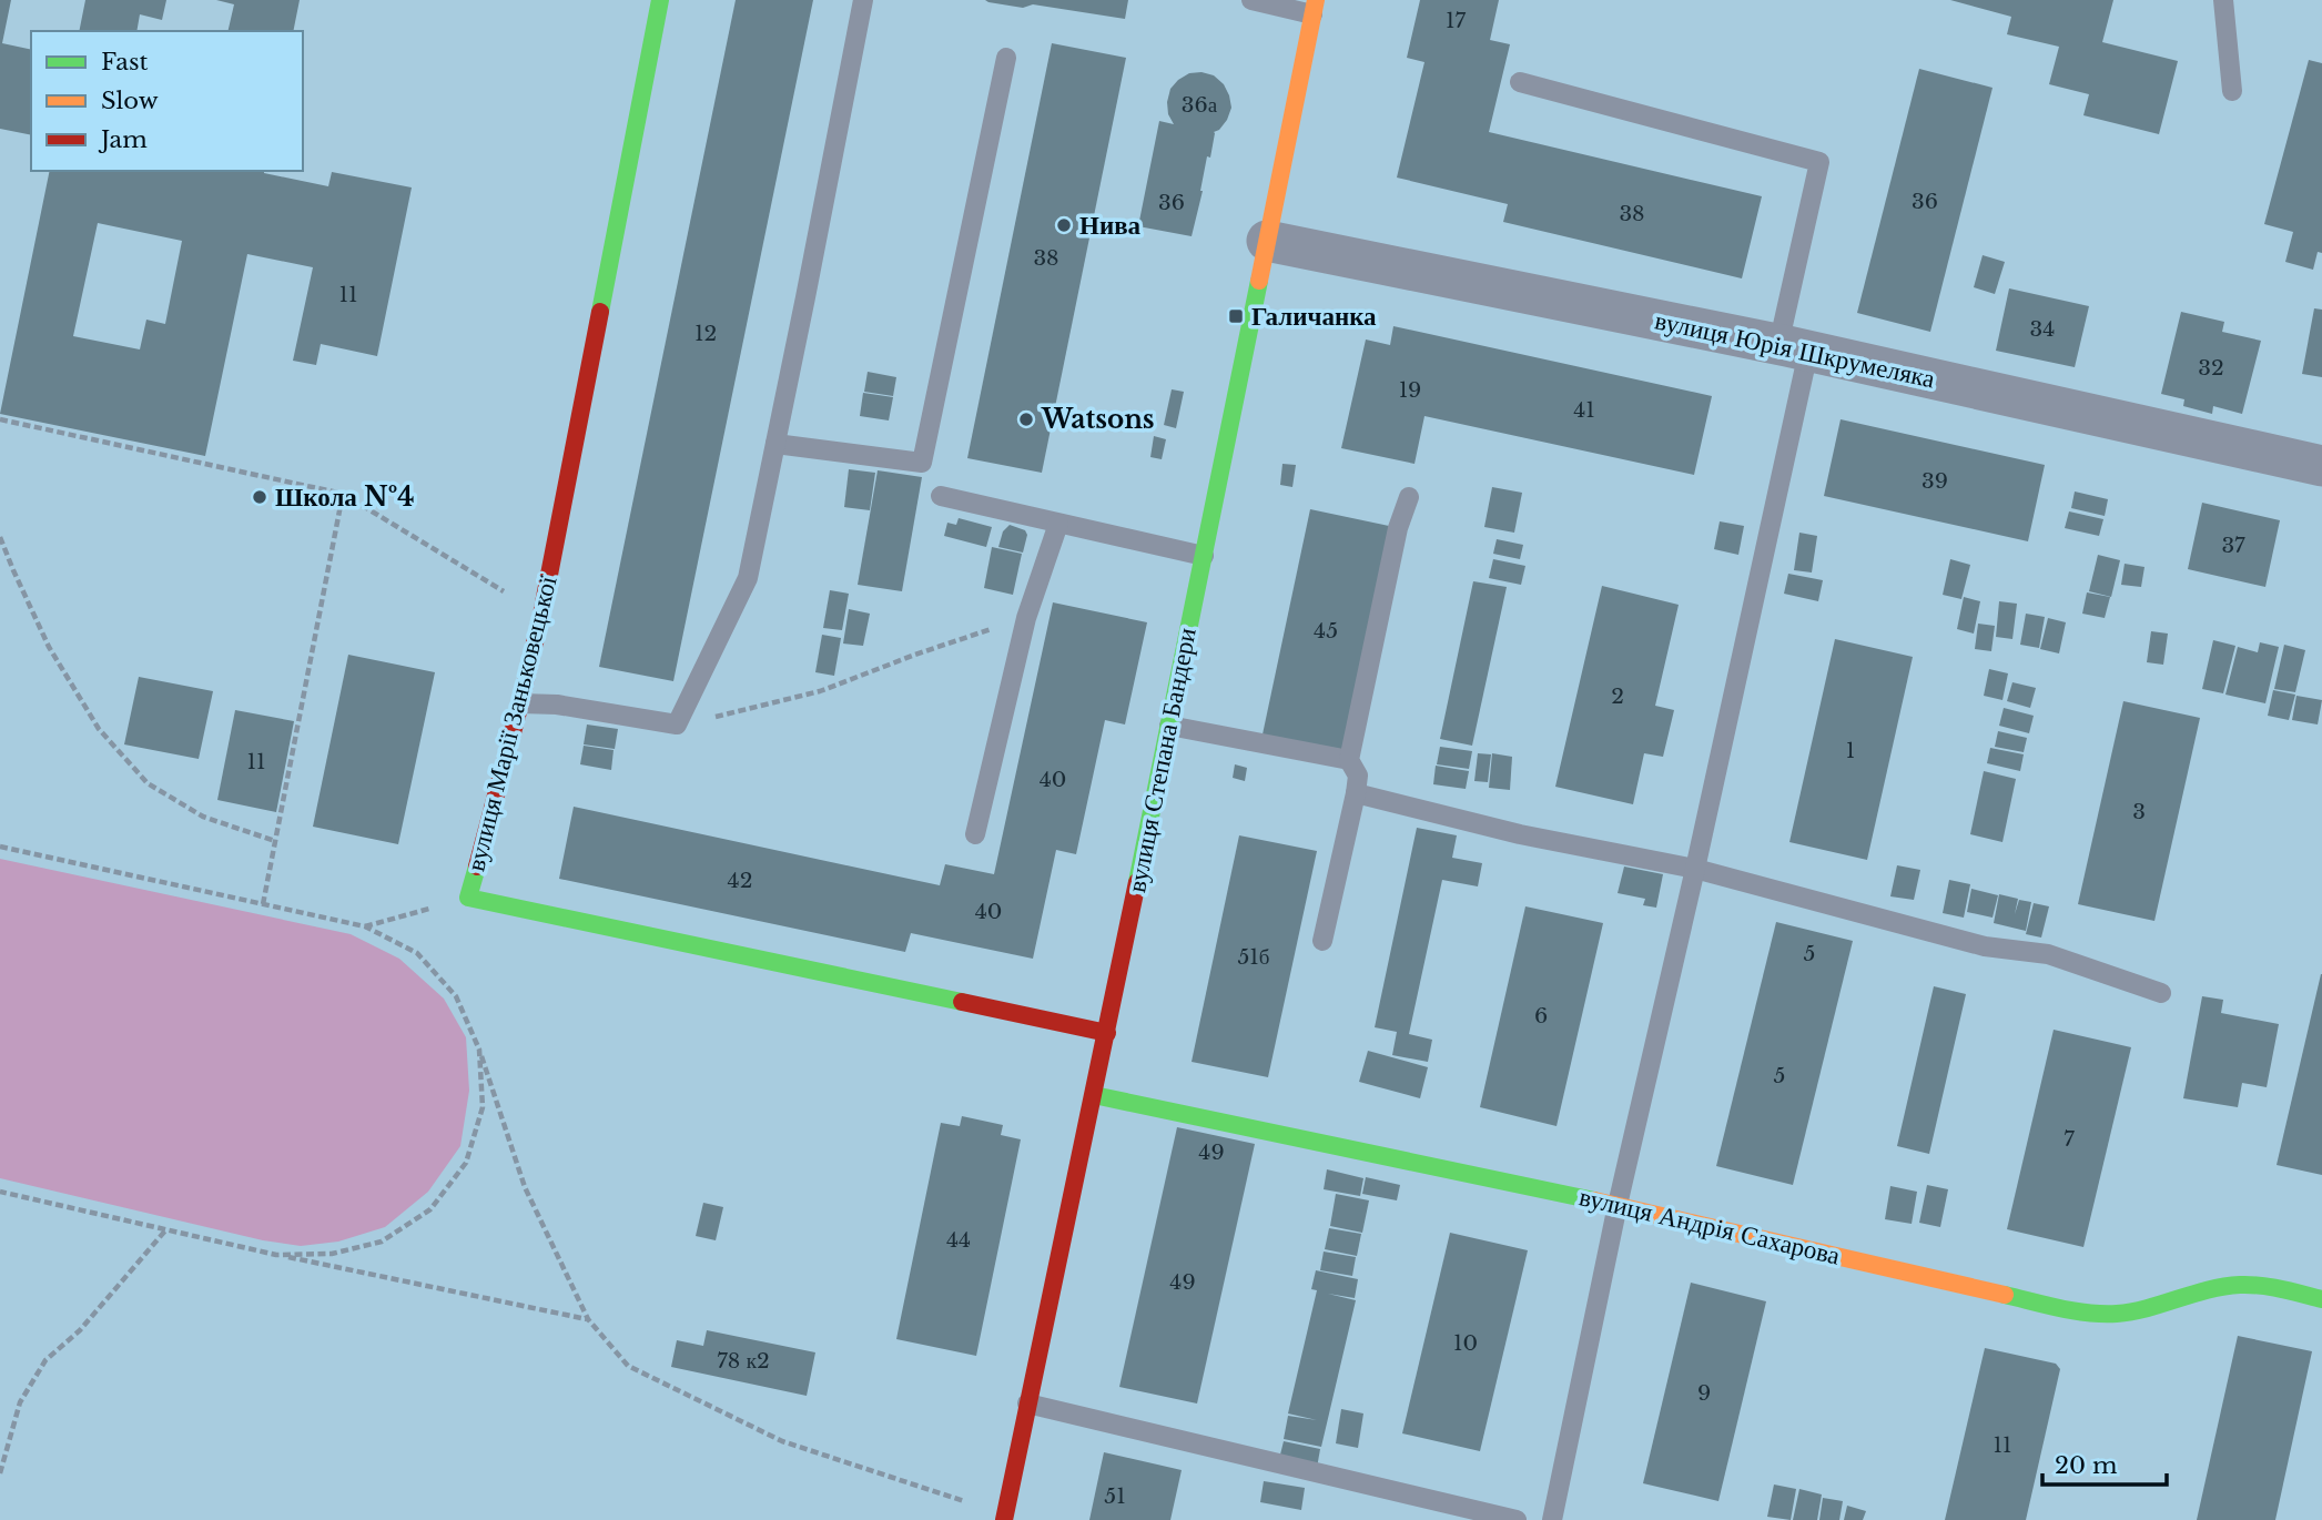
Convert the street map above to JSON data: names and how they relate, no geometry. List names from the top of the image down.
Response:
{
  "streets": {
    "street": [
      "вулиця Юрія Шкрумеляка",
      "вулиця Марії Заньковецької",
      "вулиця Степана Бандери",
      "вулиця Андрія Сахарова"
    ]
  },
  "crossings": [
    ["вулиця Юрія Шкрумеляка", "вулиця Степана Бандери"],
    ["вулиця Марії Заньковецької", "вулиця Степана Бандери"],
    ["вулиця Степана Бандери", "вулиця Андрія Сахарова"]
  ],
  "places": {
    "other": ["Нива", "Watsons", "Школа №4"],
    "transit": ["Галичанка"]
  },
  "house_numbers": [
    "17",
    "36а",
    "36",
    "36",
    "38",
    "38",
    "11",
    "34",
    "12",
    "32",
    "19",
    "41",
    "39",
    "37",
    "45",
    "2",
    "1",
    "11",
    "40",
    "3",
    "42",
    "40",
    "5",
    "51б",
    "6",
    "5",
    "7",
    "49",
    "44",
    "49",
    "10",
    "78 к2",
    "9",
    "11",
    "51"
  ],
  "legend": ["Fast", "Slow", "Jam"],
  "scale_bar": "20 m"
}
